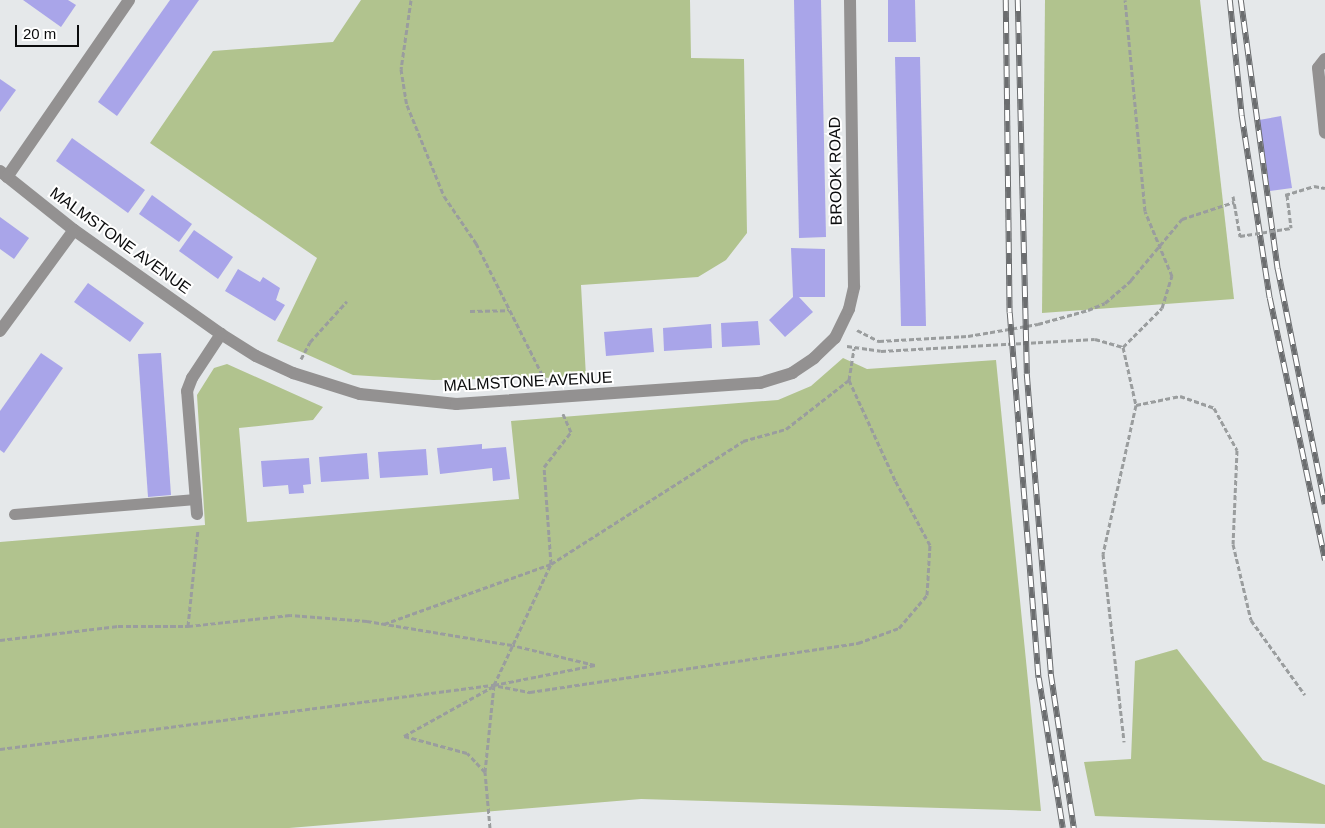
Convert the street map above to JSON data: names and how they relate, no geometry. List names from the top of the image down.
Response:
{
  "streets": {
    "street": ["BROOK ROAD", "MALMSTONE AVENUE"]
  },
  "crossings": [
    ["BROOK ROAD", "MALMSTONE AVENUE"]
  ],
  "scale_bar": "20 m"
}
